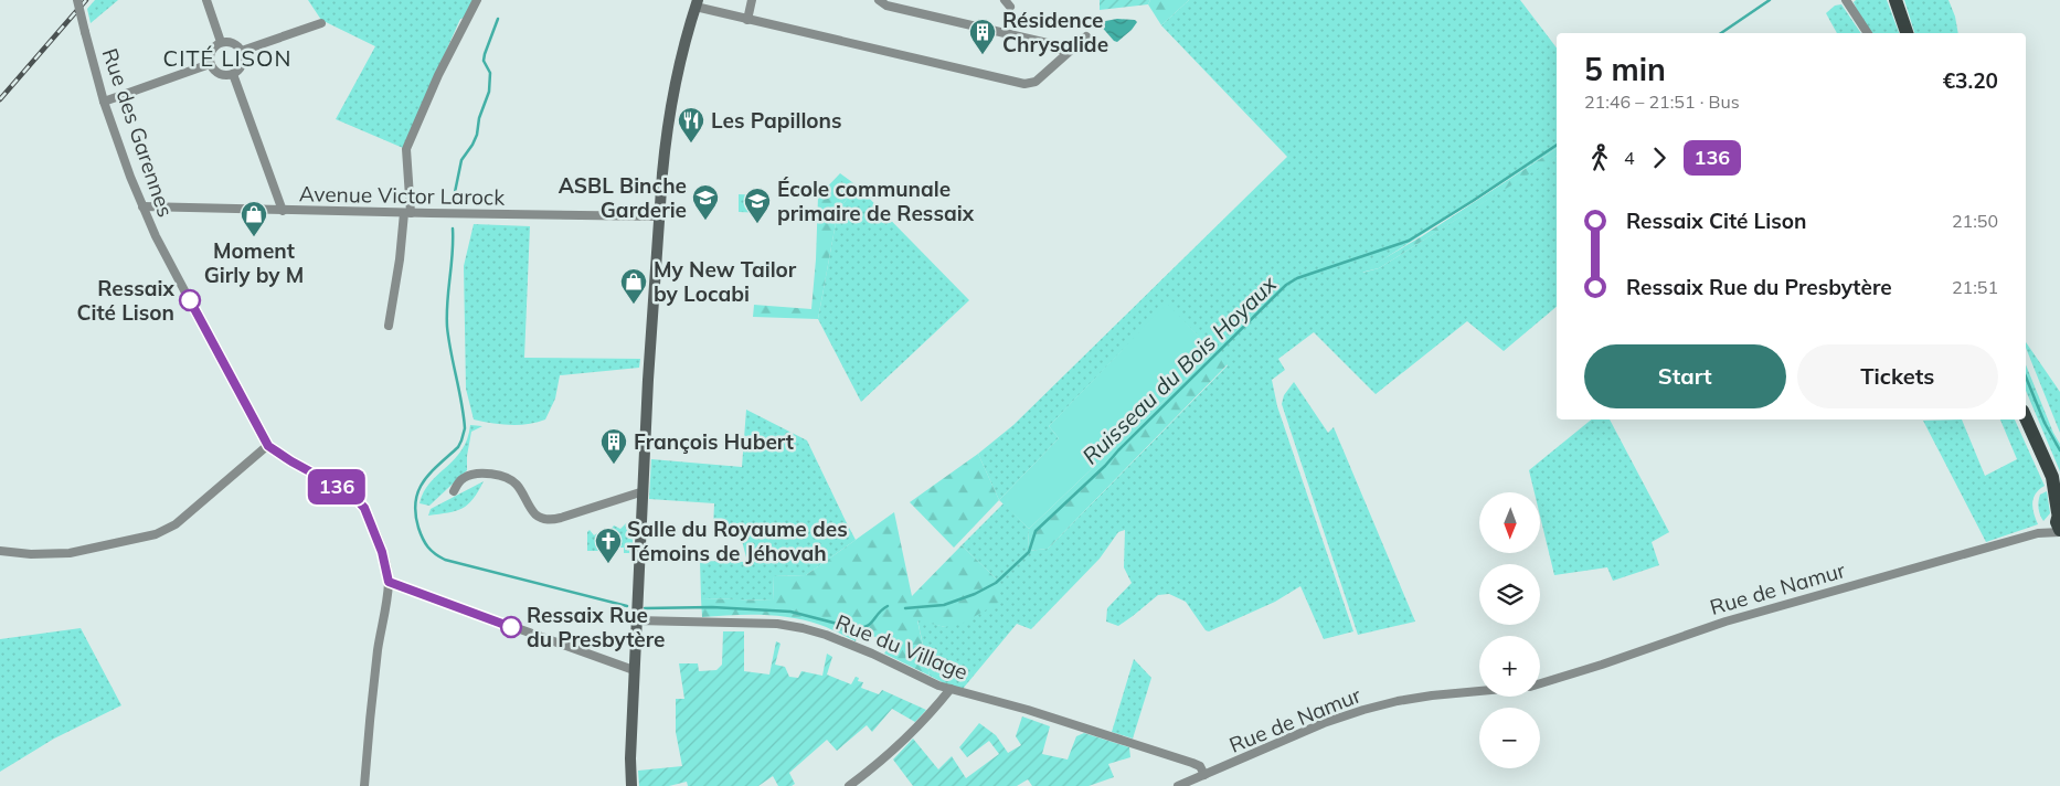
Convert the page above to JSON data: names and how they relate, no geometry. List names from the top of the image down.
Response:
{
  "streets": {
    "street": [
      "Rue des Garennes",
      "Avenue Victor Larock",
      "Rue de Namur",
      "Rue du Village"
    ]
  },
  "crossings": [
    ["Rue des Garennes", "Avenue Victor Larock"],
    ["Rue de Namur", "Rue du Village"]
  ],
  "districts": ["CITÉ LISON"],
  "water": ["Ruisseau du Bois Hoyaux"],
  "places": {
    "building": ["Résidence Chrysalide", "François Hubert"],
    "restaurant": ["Les Papillons"],
    "school or university": ["ASBL Binche Garderie", "École communale primaire de Ressaix"],
    "shop": ["Moment Girly by M", "My New Tailor by Locabi"],
    "other": ["Ressaix Cité Lison", "Ressaix Rue du Presbytère"],
    "church": ["Salle du Royaume des Témoins de Jéhovah"]
  },
  "lines": ["bus line 136"],
  "north": "bottom",
  "page": {
    "on_map": "136",
    "heading": ["5 min", "21:46 – 21:51 · Bus", "€3.20"],
    "legs": ["4", "136"],
    "list": [
      {
        "name": "Ressaix Cité Lison",
        "value": "21:50"
      },
      {
        "name": "Ressaix Rue du Presbytère",
        "value": "21:51"
      }
    ],
    "buttons": ["Start", "Tickets"],
    "map_buttons": ["+", "−"]
  }
}
